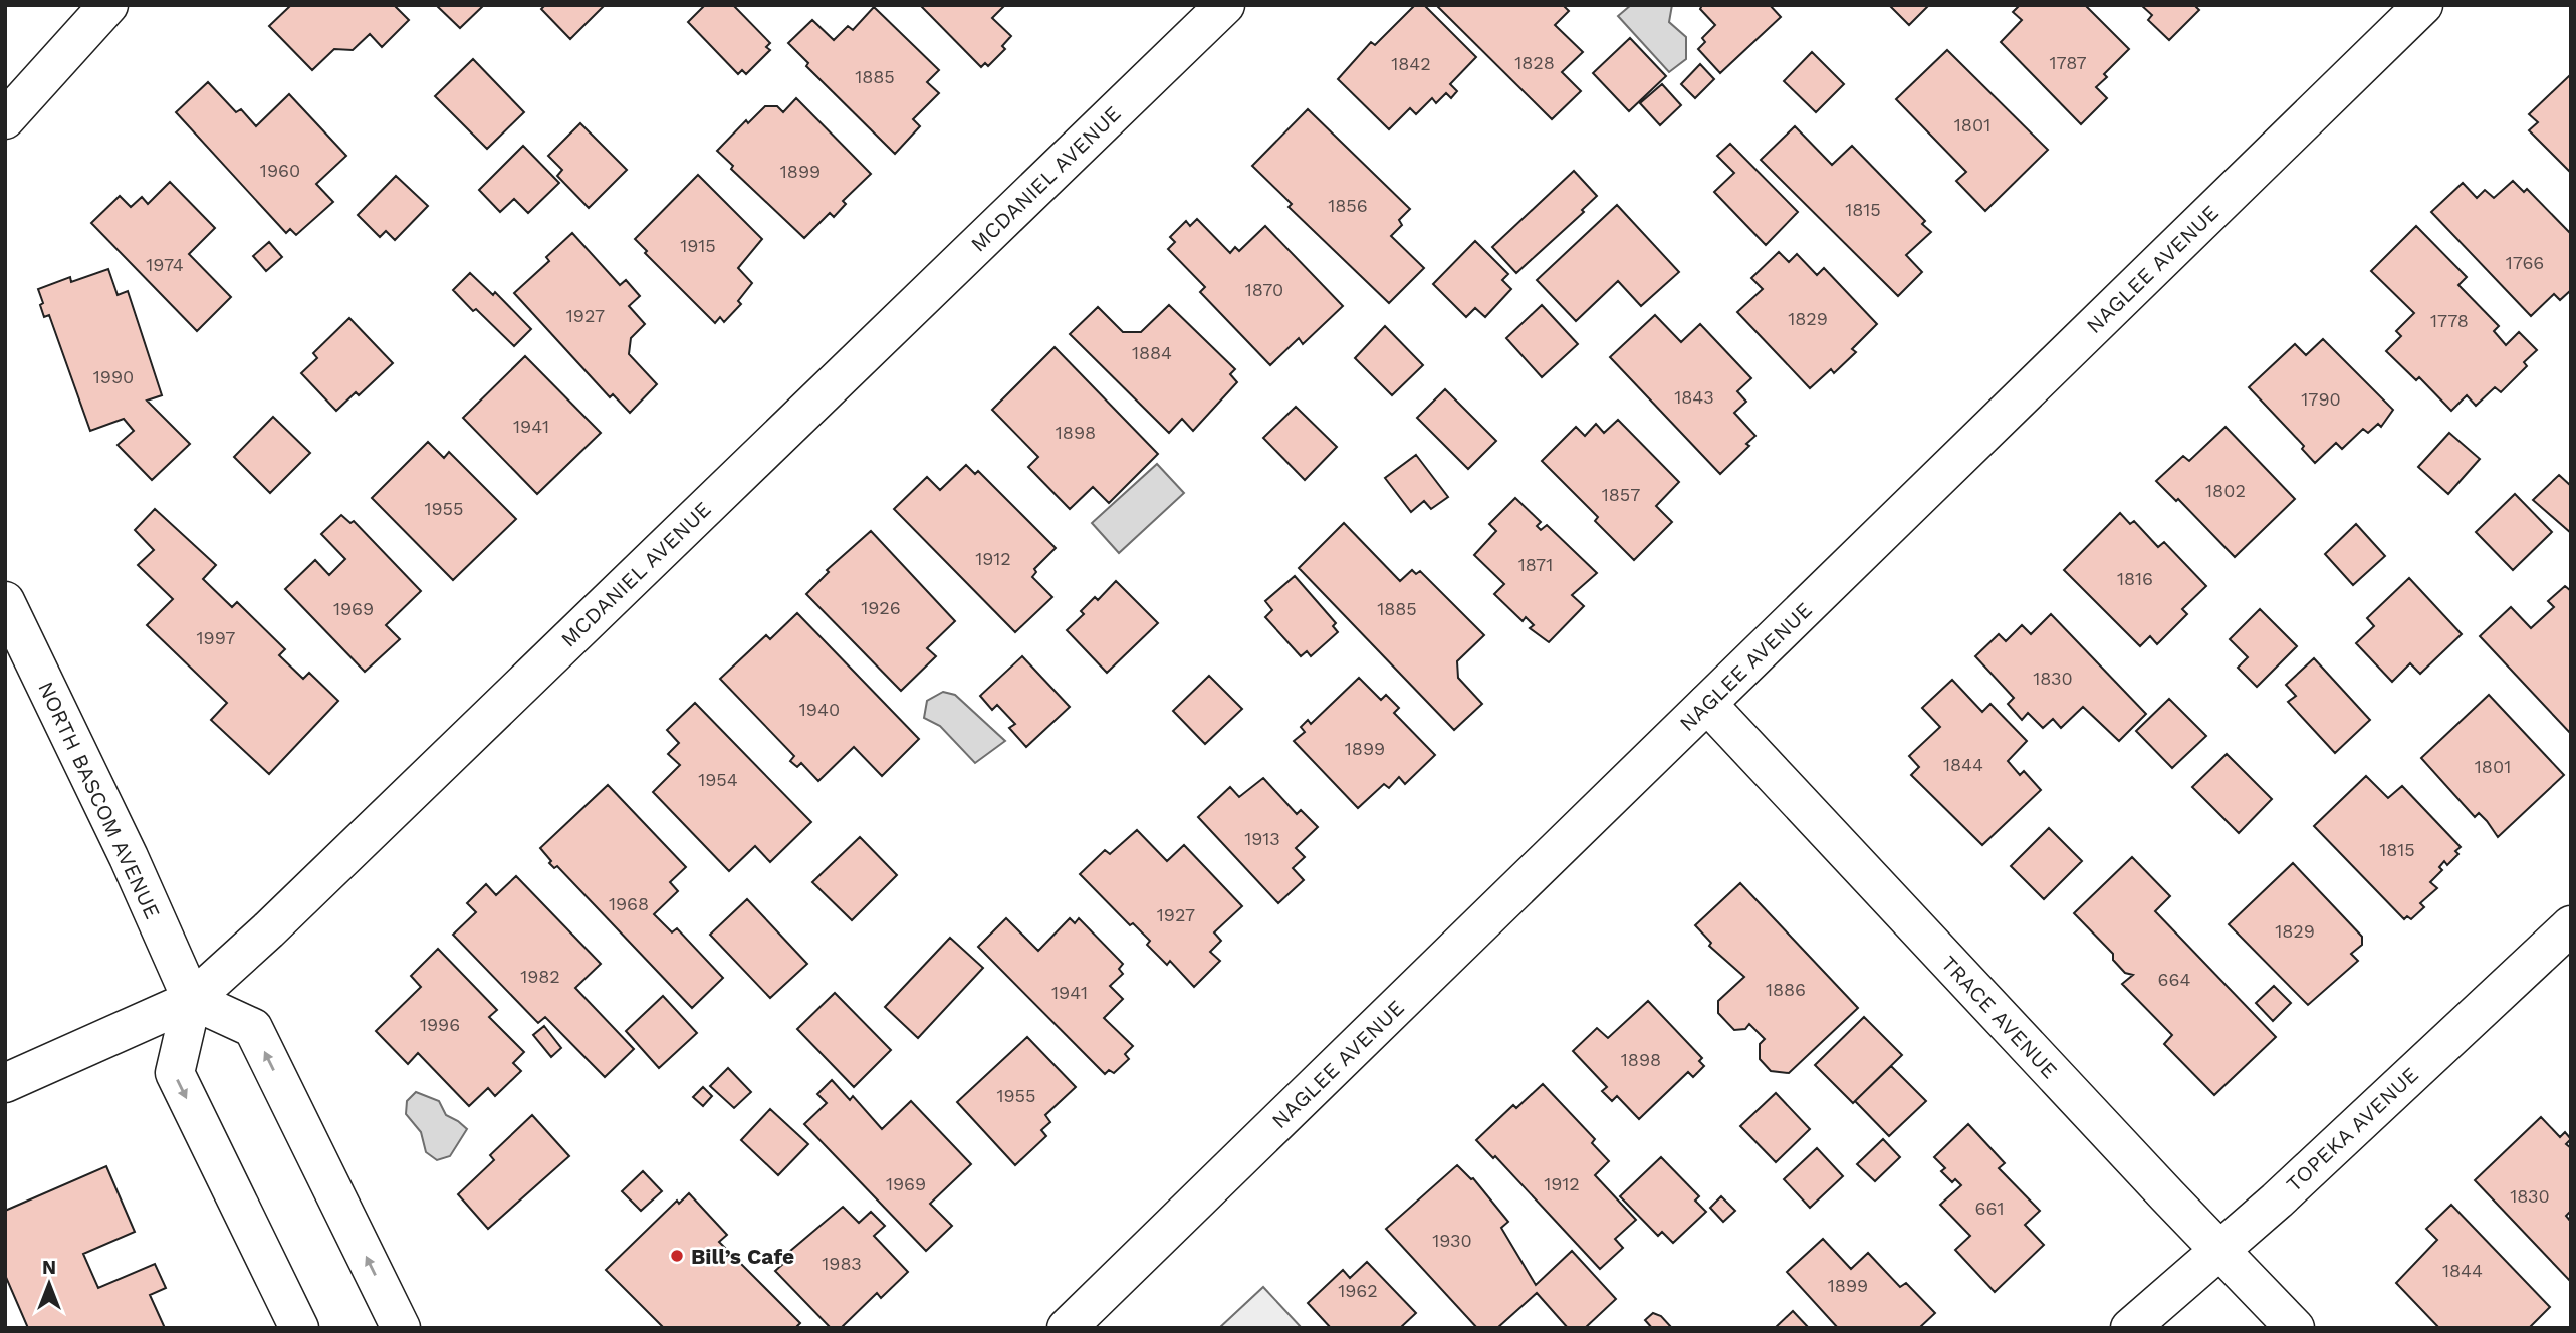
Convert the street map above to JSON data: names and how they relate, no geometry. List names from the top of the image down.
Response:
{
  "streets": {
    "street": [
      "MCDANIEL AVENUE",
      "NAGLEE AVENUE",
      "NORTH BASCOM AVENUE",
      "TRACE AVENUE",
      "TOPEKA AVENUE"
    ]
  },
  "crossings": [
    ["MCDANIEL AVENUE", "NORTH BASCOM AVENUE"],
    ["NAGLEE AVENUE", "TRACE AVENUE"],
    ["TRACE AVENUE", "TOPEKA AVENUE"]
  ],
  "places": ["Bill’s Cafe"],
  "house_numbers": [
    "1828",
    "1787",
    "1842",
    "1885",
    "1801",
    "1960",
    "1899",
    "1856",
    "1815",
    "1915",
    "1766",
    "1974",
    "1870",
    "1927",
    "1829",
    "1778",
    "1884",
    "1990",
    "1843",
    "1790",
    "1941",
    "1898",
    "1802",
    "1857",
    "1955",
    "1912",
    "1871",
    "1816",
    "1926",
    "1969",
    "1885",
    "1997",
    "1830",
    "1940",
    "1899",
    "1844",
    "1801",
    "1954",
    "1913",
    "1815",
    "1968",
    "1927",
    "1829",
    "1982",
    "664",
    "1886",
    "1941",
    "1996",
    "1898",
    "1955",
    "1969",
    "1912",
    "1830",
    "661",
    "1930",
    "1983",
    "1844",
    "1899",
    "1962"
  ],
  "north": "top"
}
